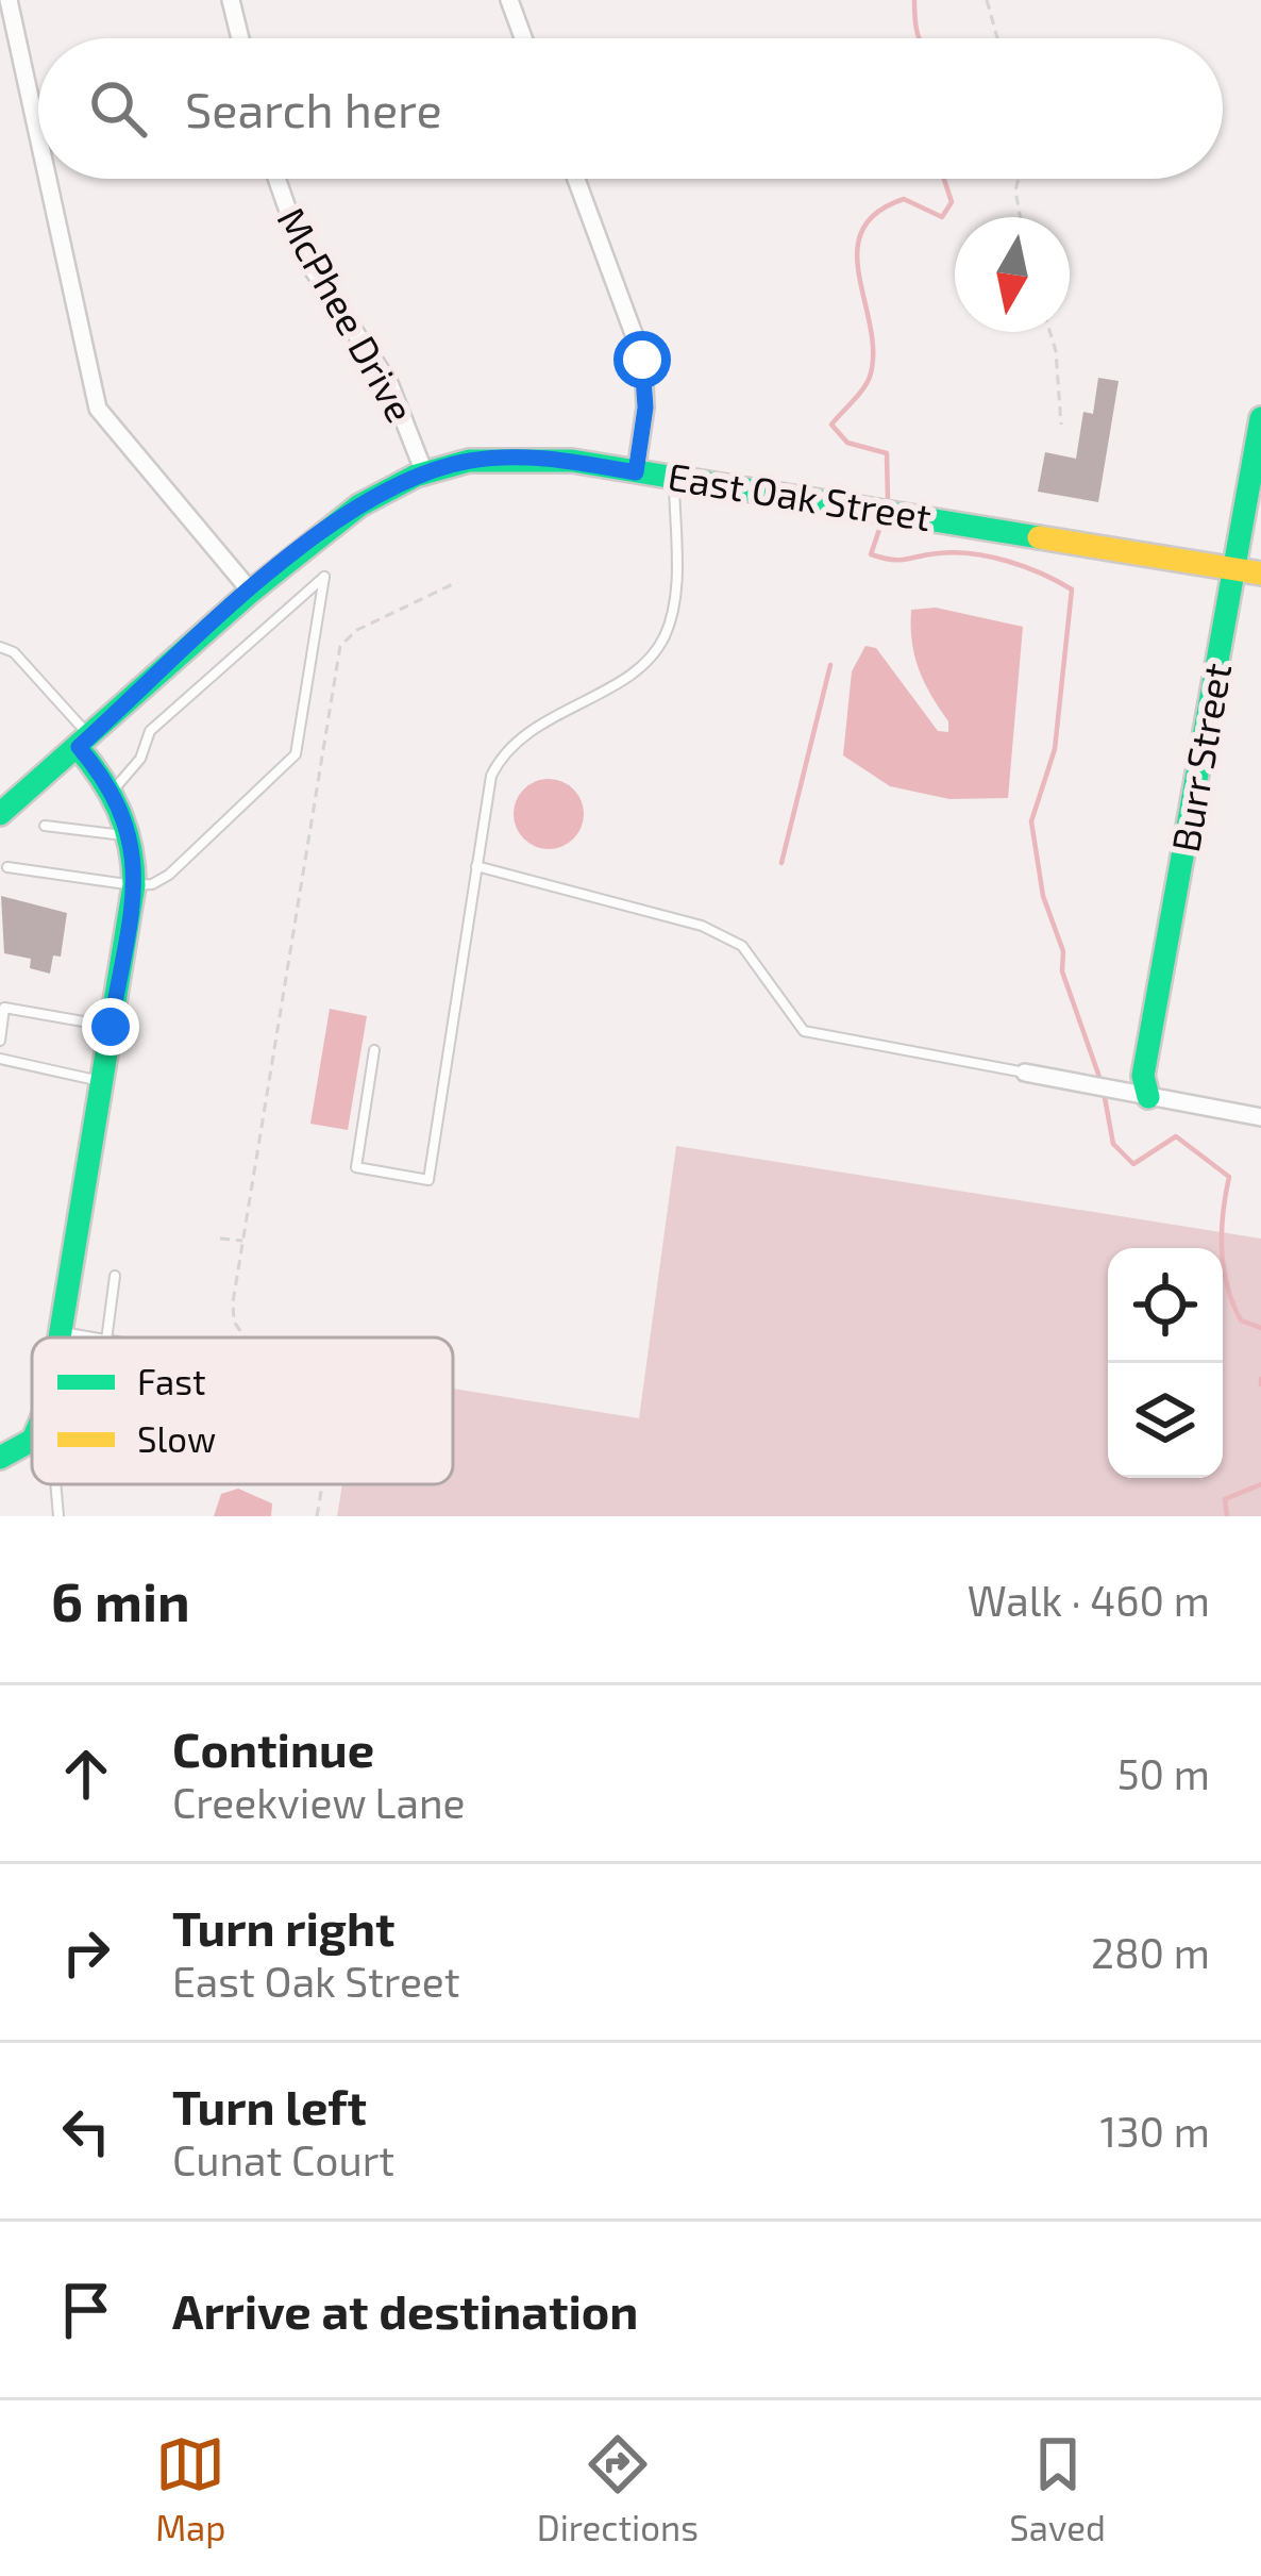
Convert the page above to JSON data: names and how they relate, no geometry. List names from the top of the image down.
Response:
{
  "streets": {
    "street": ["McPhee Drive", "East Oak Street", "Burr Street"]
  },
  "crossings": [
    ["McPhee Drive", "East Oak Street"],
    ["East Oak Street", "Burr Street"]
  ],
  "legend": ["Fast", "Slow"],
  "north": "bottom",
  "page": {
    "search": "Search here",
    "heading": ["6 min", "Walk · 460 m"],
    "list": [
      ["Continue", "Creekview Lane", "50 m"],
      ["Turn right", "East Oak Street", "280 m"],
      ["Turn left", "Cunat Court", "130 m"],
      "Arrive at destination"
    ],
    "nav": ["Map", "Directions", "Saved"]
  }
}
